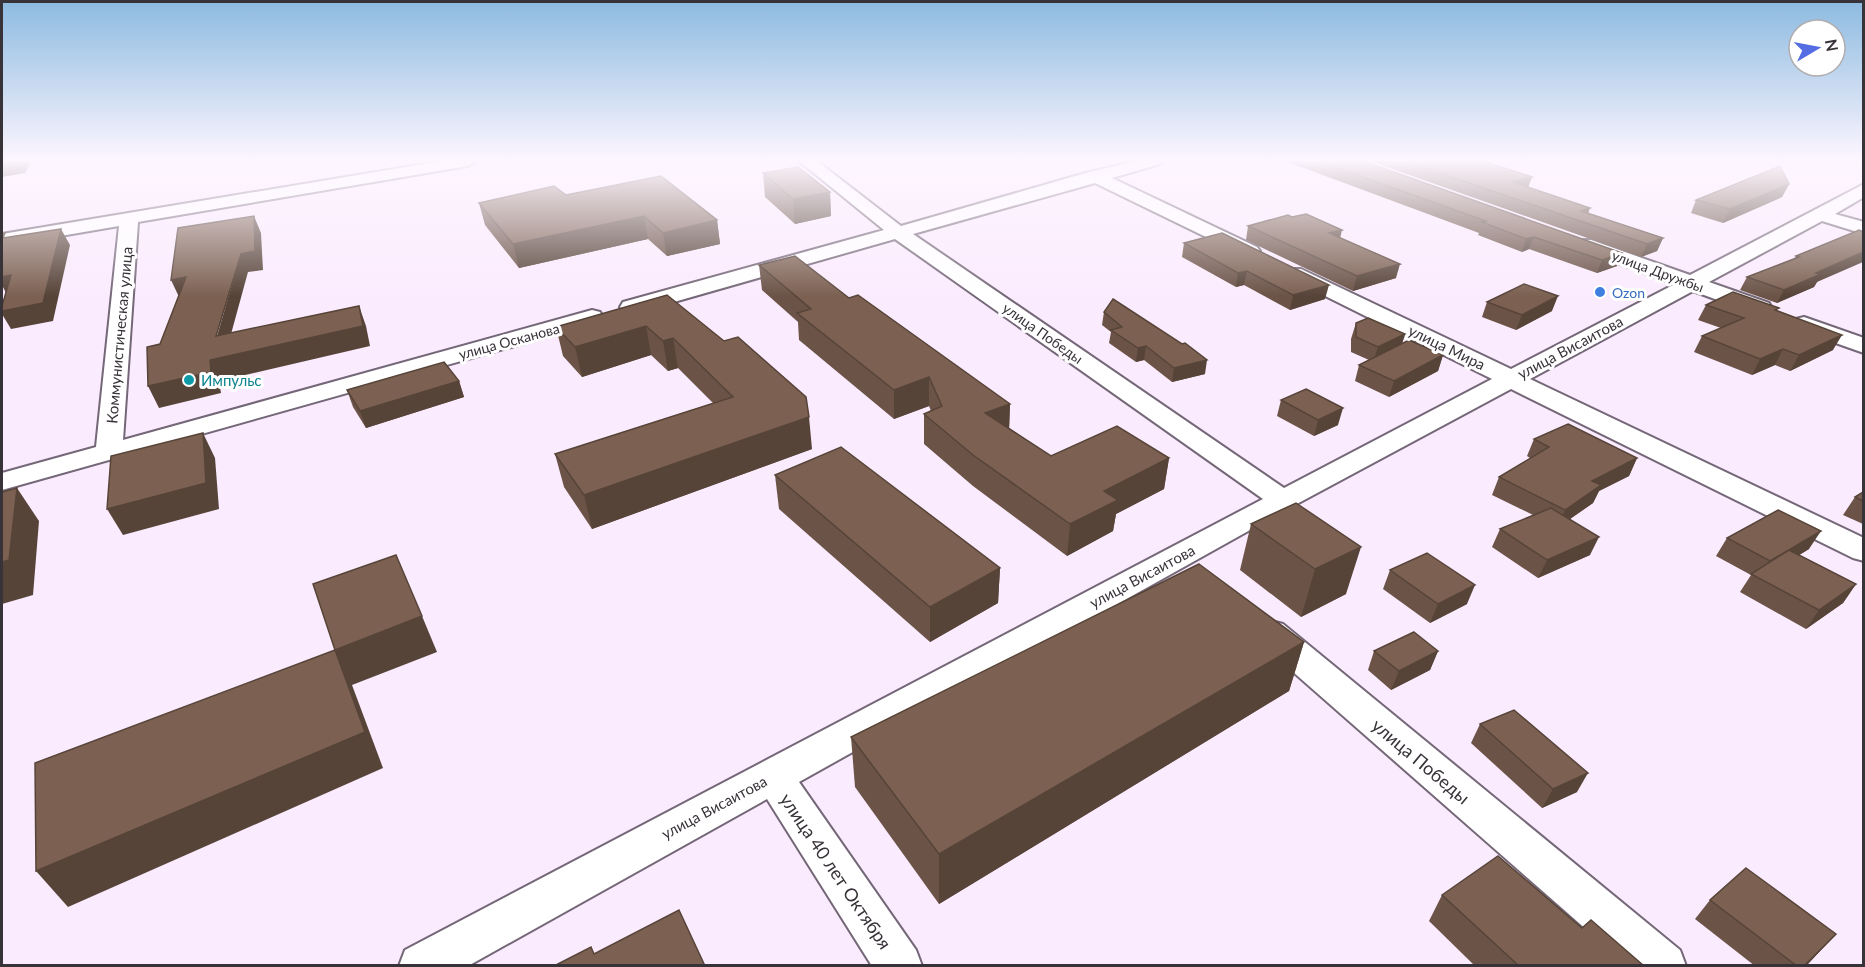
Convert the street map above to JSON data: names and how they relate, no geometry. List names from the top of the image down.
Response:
{
  "streets": {
    "street": [
      "улица Дружбы",
      "улица Победы",
      "Коммунистическая улица",
      "улица Осканова",
      "улица Мира",
      "улица Висаитова",
      "улица 40 лет Октября"
    ]
  },
  "crossings": [
    ["улица Дружбы", "улица Висаитова"],
    ["улица Победы", "улица Осканова"],
    ["улица Победы", "улица Висаитова"],
    ["Коммунистическая улица", "улица Осканова"],
    ["улица Мира", "улица Висаитова"],
    ["улица Висаитова", "улица 40 лет Октября"]
  ],
  "places": ["Ozon", "Импульс"],
  "north": "right"
}
